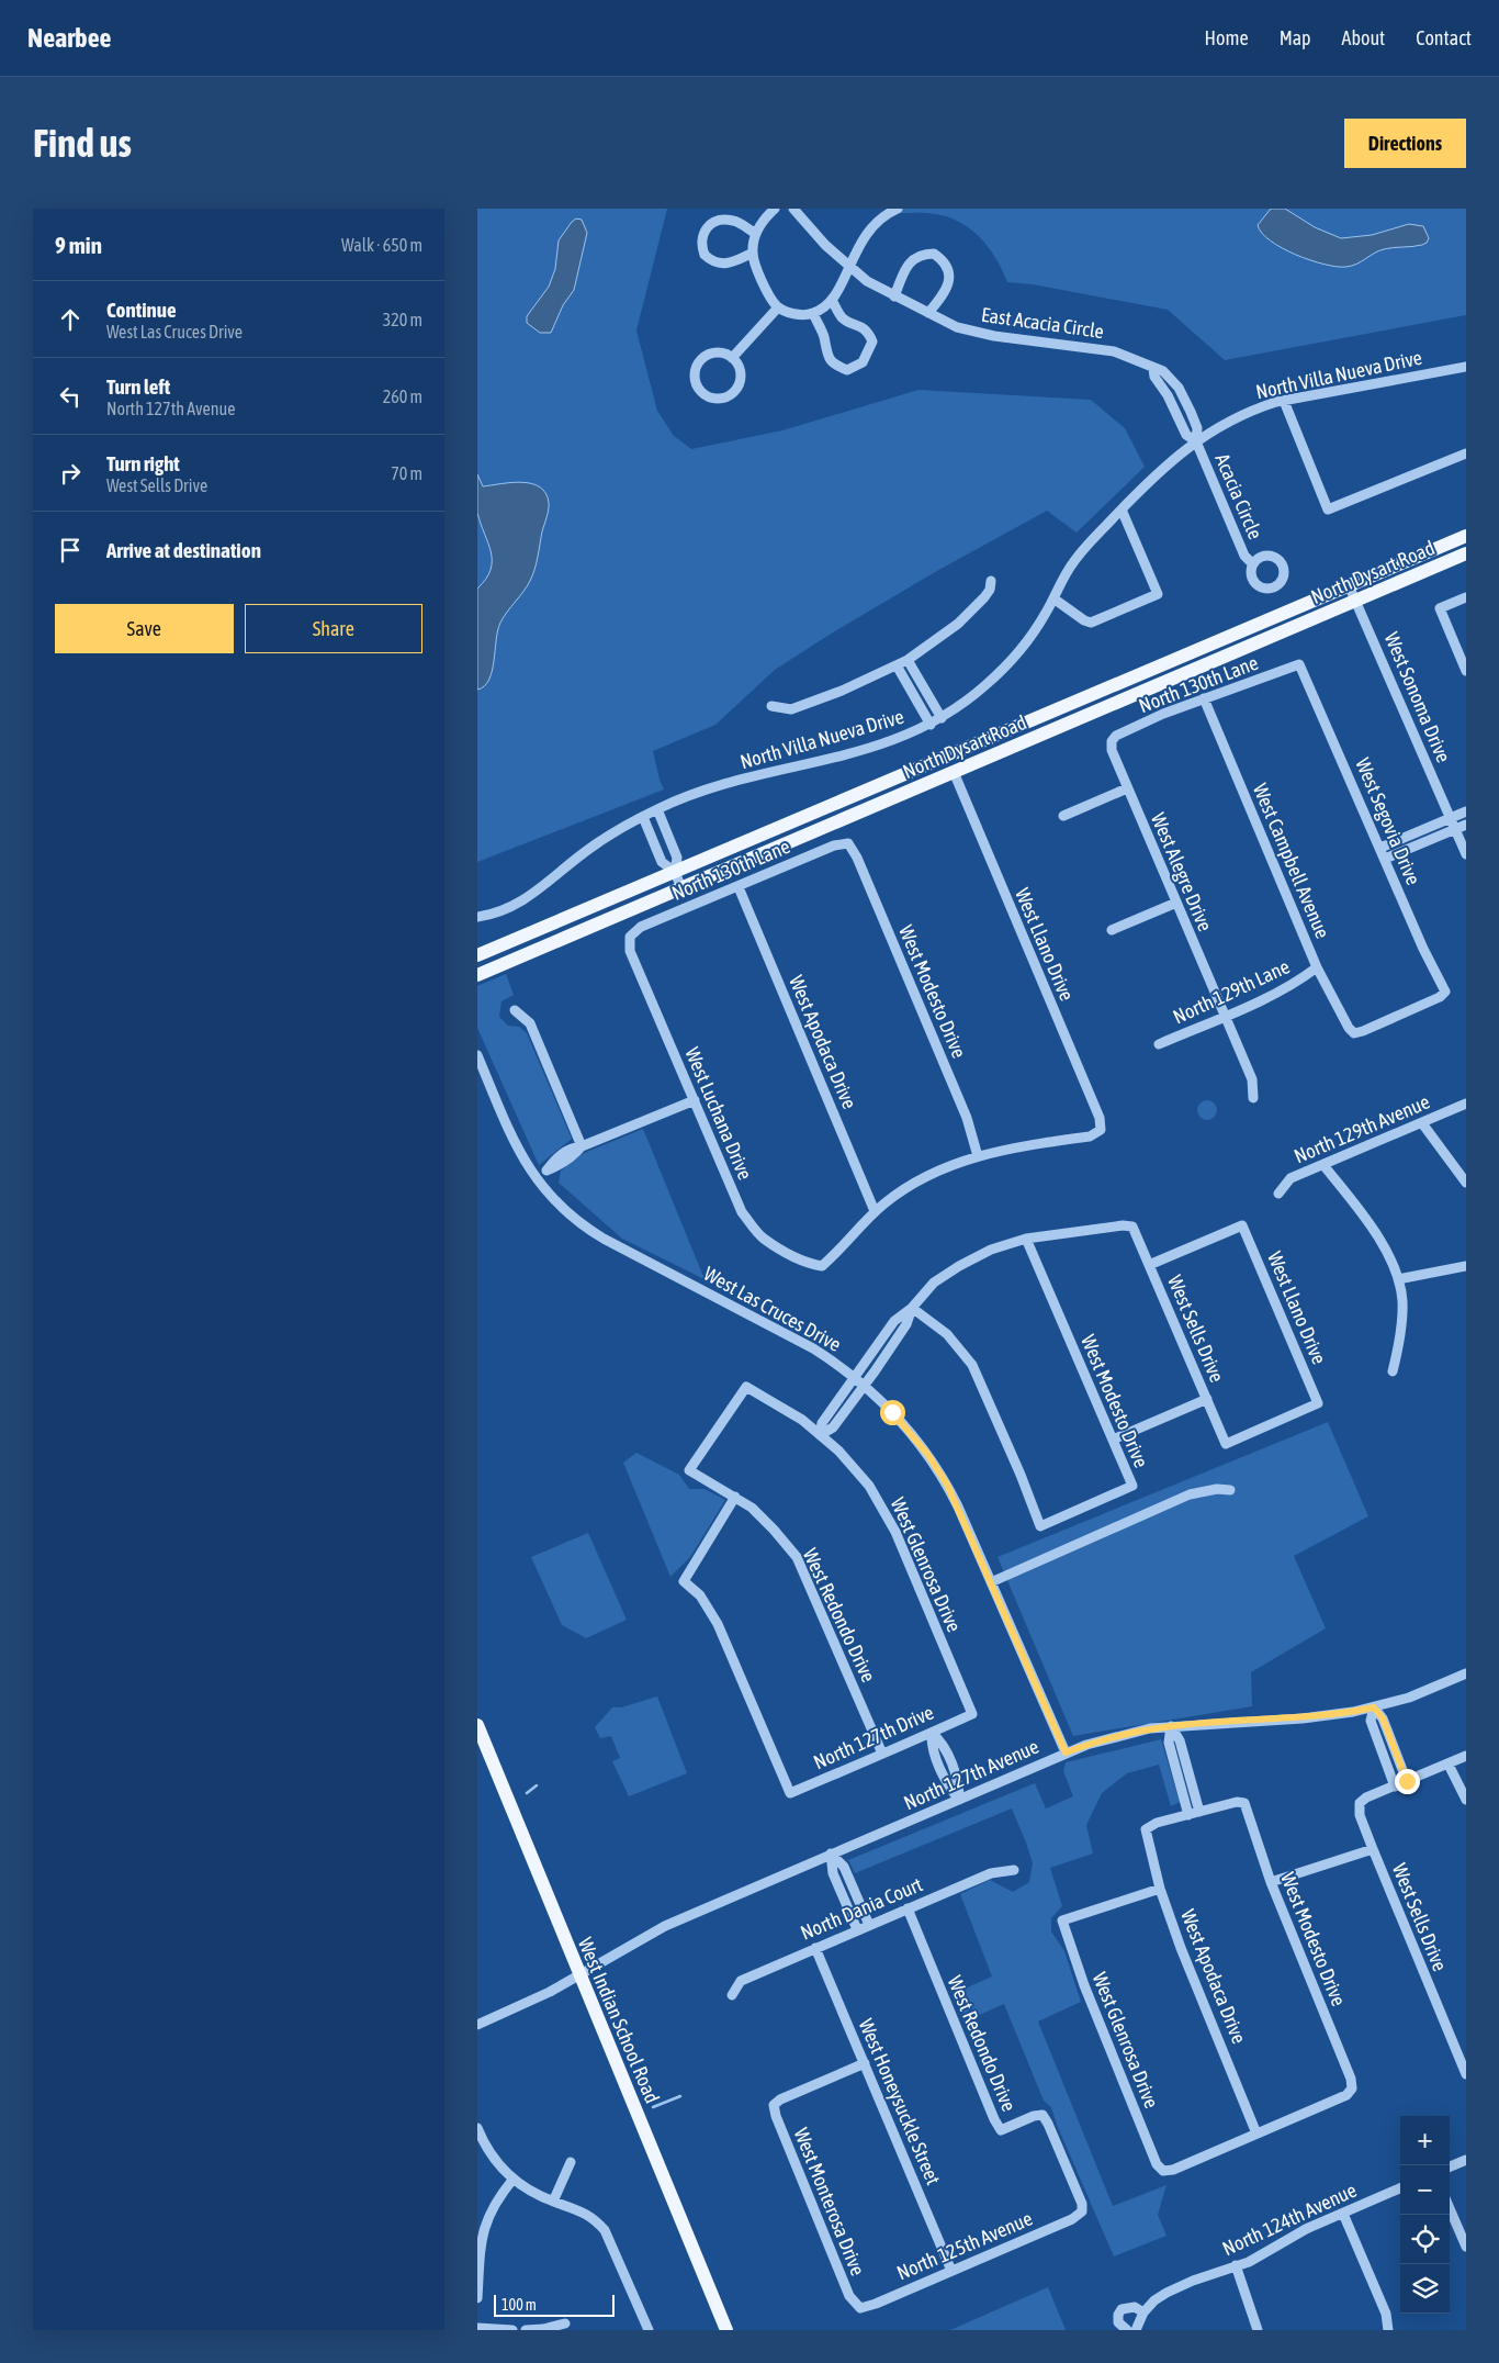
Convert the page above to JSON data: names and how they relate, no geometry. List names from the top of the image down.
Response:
{
  "streets": {
    "main road": ["North Dysart Road", "West Indian School Road"],
    "street": [
      "East Acacia Circle",
      "North Villa Nueva Drive",
      "Acacia Circle",
      "North 130th Lane",
      "West Sonoma Drive",
      "West Segovia Drive",
      "West Campbell Avenue",
      "West Alegre Drive",
      "West Llano Drive",
      "West Modesto Drive",
      "North 129th Lane",
      "West Apodaca Drive",
      "West Luchana Drive",
      "North 129th Avenue",
      "West Las Cruces Drive",
      "West Sells Drive",
      "West Glenrosa Drive",
      "West Redondo Drive",
      "North 127th Drive",
      "North 127th Avenue",
      "North Dania Court",
      "West Honeysuckle Street",
      "West Monterosa Drive",
      "North 124th Avenue",
      "North 125th Avenue"
    ]
  },
  "crossings": [
    ["East Acacia Circle", "North Villa Nueva Drive"],
    ["East Acacia Circle", "Acacia Circle"],
    ["North Villa Nueva Drive", "Acacia Circle"],
    ["North Dysart Road", "West Sonoma Drive"],
    ["North Dysart Road", "West Llano Drive"],
    ["North 130th Lane", "West Segovia Drive"],
    ["North 130th Lane", "West Campbell Avenue"],
    ["North 130th Lane", "West Alegre Drive"],
    ["North 130th Lane", "West Modesto Drive"],
    ["North 130th Lane", "West Apodaca Drive"],
    ["North 130th Lane", "West Luchana Drive"],
    ["West Segovia Drive", "West Campbell Avenue"],
    ["West Campbell Avenue", "North 129th Lane"],
    ["West Alegre Drive", "North 129th Lane"],
    ["West Llano Drive", "West Modesto Drive"],
    ["West Llano Drive", "West Sells Drive"],
    ["West Modesto Drive", "West Apodaca Drive"],
    ["West Modesto Drive", "West Sells Drive"],
    ["West Modesto Drive", "West Glenrosa Drive"],
    ["West Apodaca Drive", "West Luchana Drive"],
    ["West Apodaca Drive", "West Glenrosa Drive"],
    ["West Las Cruces Drive", "North 127th Avenue"],
    ["West Glenrosa Drive", "West Redondo Drive"],
    ["West Glenrosa Drive", "North 127th Drive"],
    ["West Redondo Drive", "North 127th Drive"],
    ["West Redondo Drive", "North Dania Court"],
    ["West Redondo Drive", "North 125th Avenue"],
    ["North 127th Avenue", "West Indian School Road"],
    ["North Dania Court", "West Honeysuckle Street"],
    ["West Honeysuckle Street", "West Monterosa Drive"],
    ["West Honeysuckle Street", "North 125th Avenue"],
    ["West Monterosa Drive", "North 125th Avenue"]
  ],
  "scale_bar": "100 m",
  "page": {
    "header": "Nearbee",
    "nav": [
      "Home",
      "Map",
      "About",
      "Contact"
    ],
    "buttons": [
      "Directions",
      ["Save", "Share"]
    ],
    "title": "Find us",
    "heading": ["9 min", "Walk · 650 m"],
    "list": [
      ["Continue", "West Las Cruces Drive", "320 m"],
      ["Turn left", "North 127th Avenue", "260 m"],
      ["Turn right", "West Sells Drive", "70 m"],
      "Arrive at destination"
    ],
    "map_buttons": ["+", "−"],
    "scale": "100 m"
  }
}
